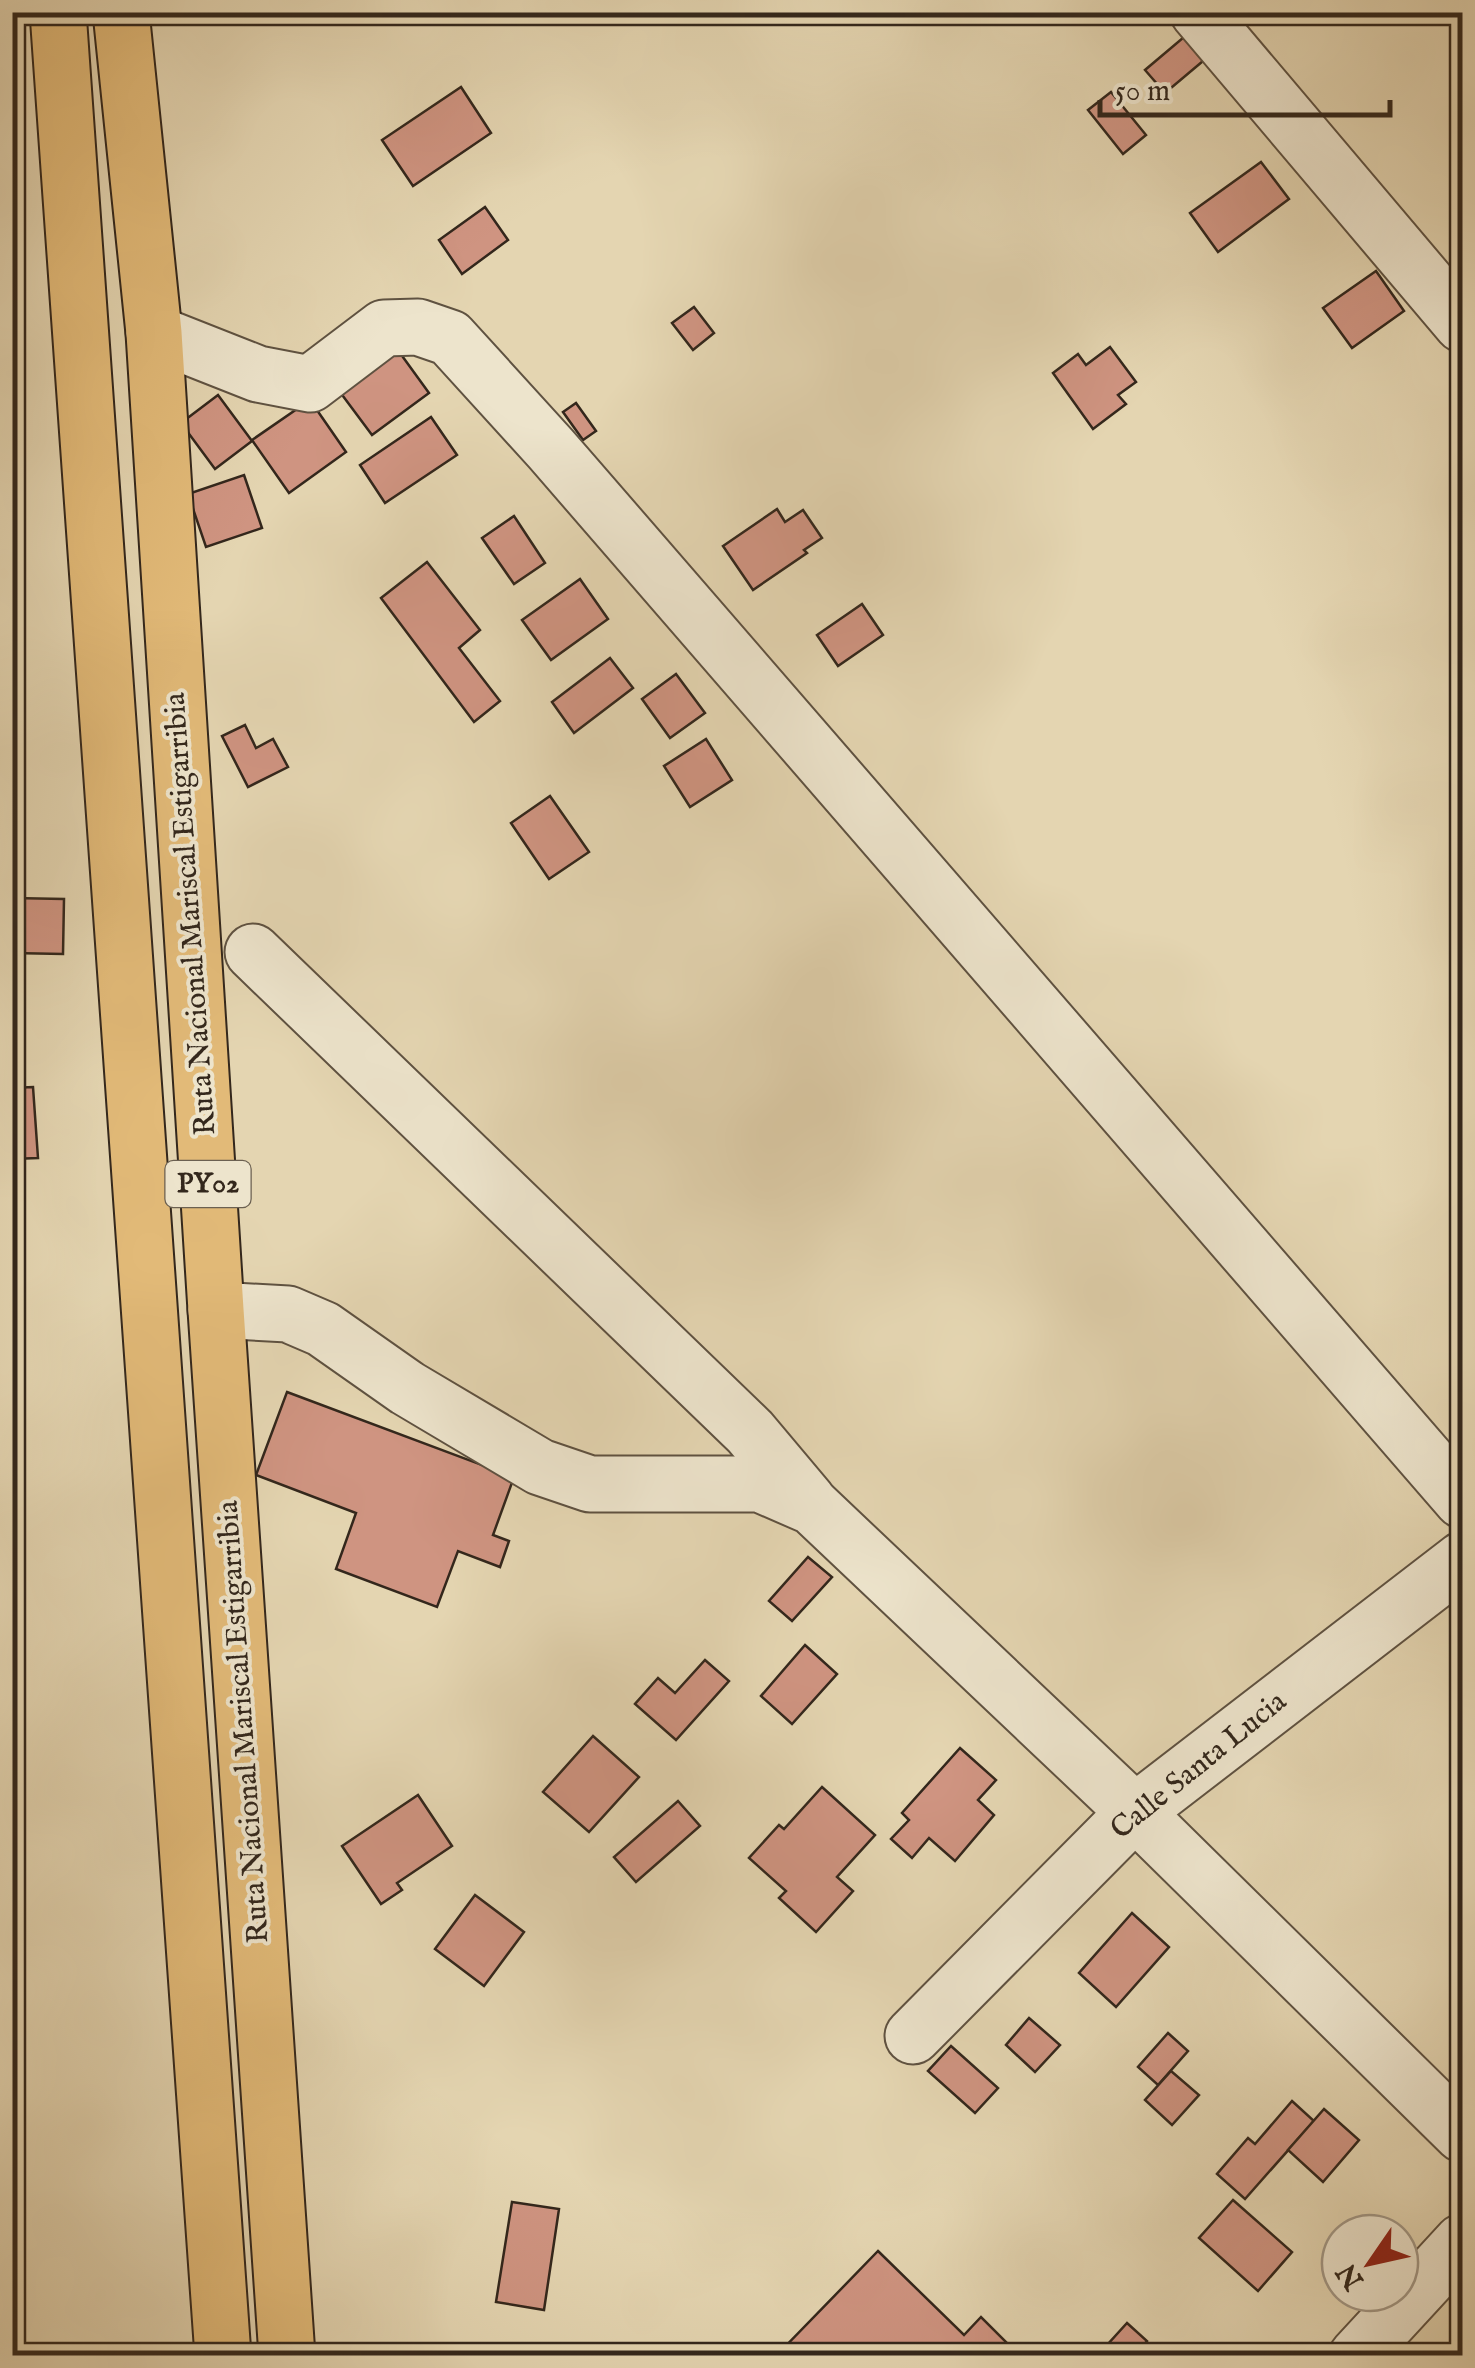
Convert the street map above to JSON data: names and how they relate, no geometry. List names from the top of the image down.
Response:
{
  "streets": {
    "highway": ["Ruta Nacional Mariscal Estigarribia", "PY02"],
    "street": ["Calle Santa Lucia"]
  },
  "scale_bar": "50 m",
  "north": "bottom left"
}
